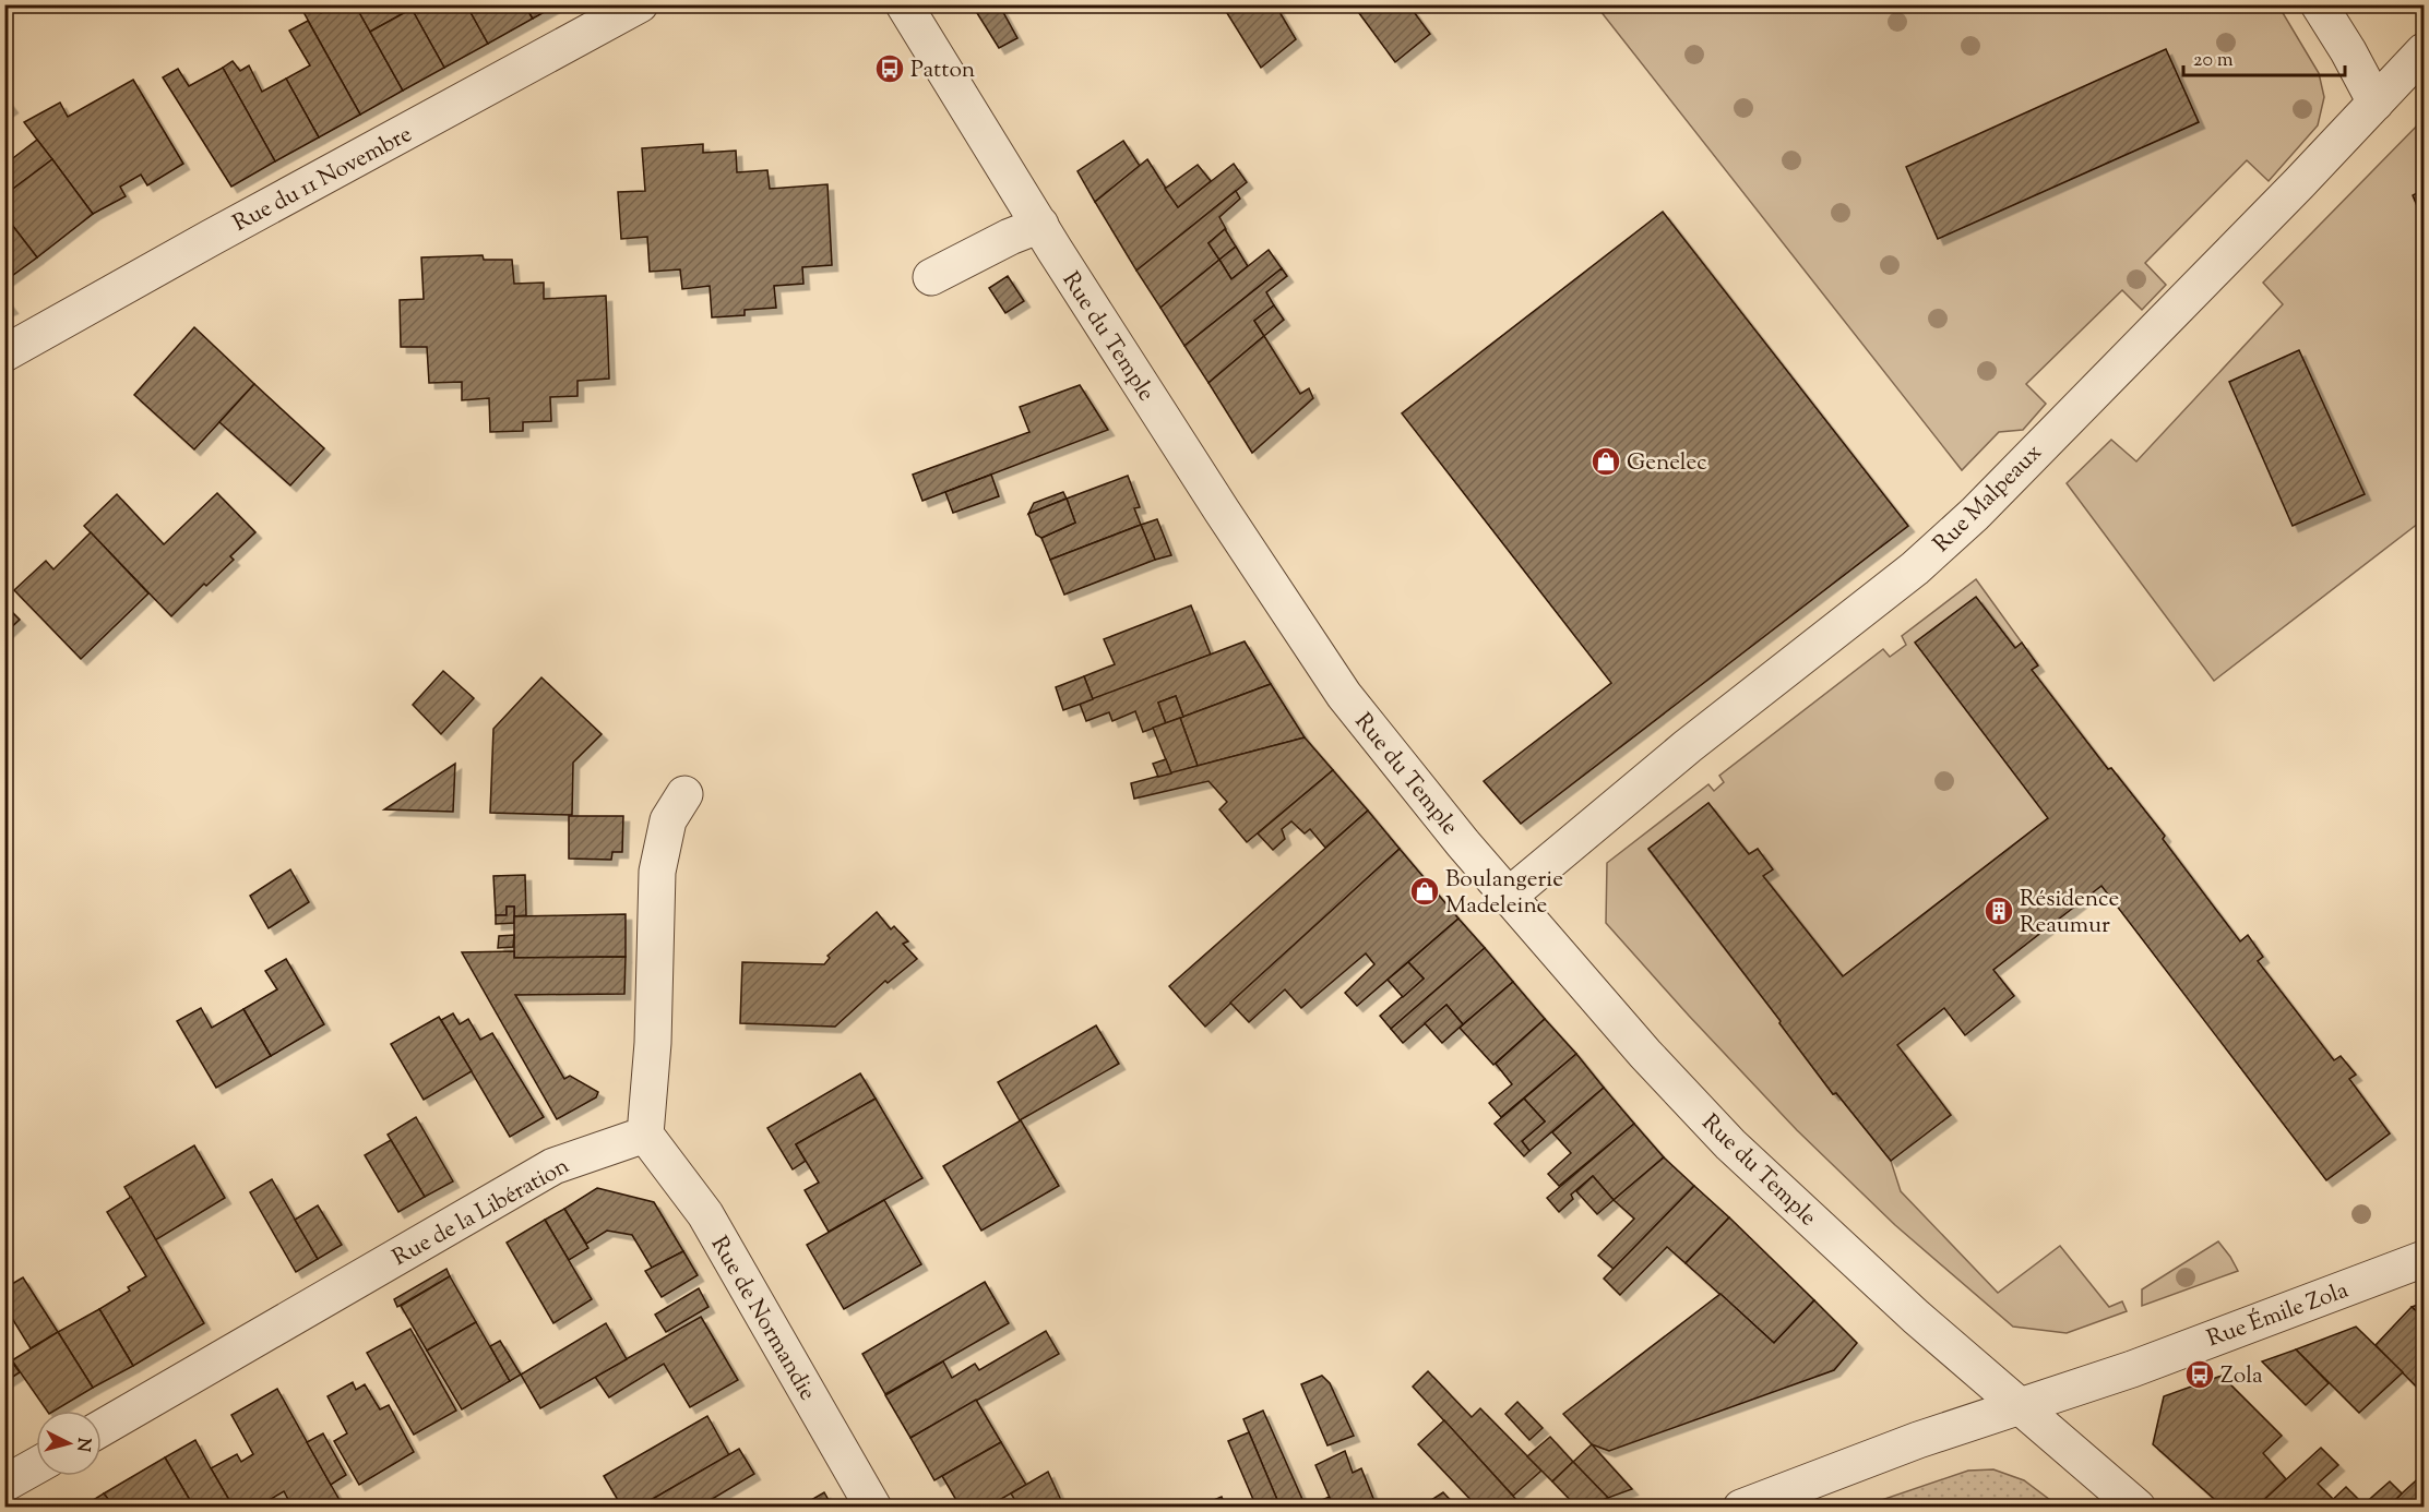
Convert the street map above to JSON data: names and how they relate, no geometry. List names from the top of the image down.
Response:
{
  "streets": {
    "street": [
      "Rue du 11 Novembre",
      "Rue du Temple",
      "Rue Malpeaux",
      "Rue de la Libération",
      "Rue Émile Zola",
      "Rue de Normandie"
    ]
  },
  "crossings": [
    ["Rue du Temple", "Rue Malpeaux"],
    ["Rue du Temple", "Rue Émile Zola"],
    ["Rue de la Libération", "Rue de Normandie"]
  ],
  "places": {
    "bus stop": ["Patton", "Zola"],
    "shop": ["Genelec", "Boulangerie Madeleine"],
    "building": ["Résidence Reaumur"]
  },
  "scale_bar": "20 m",
  "north": "right"
}
